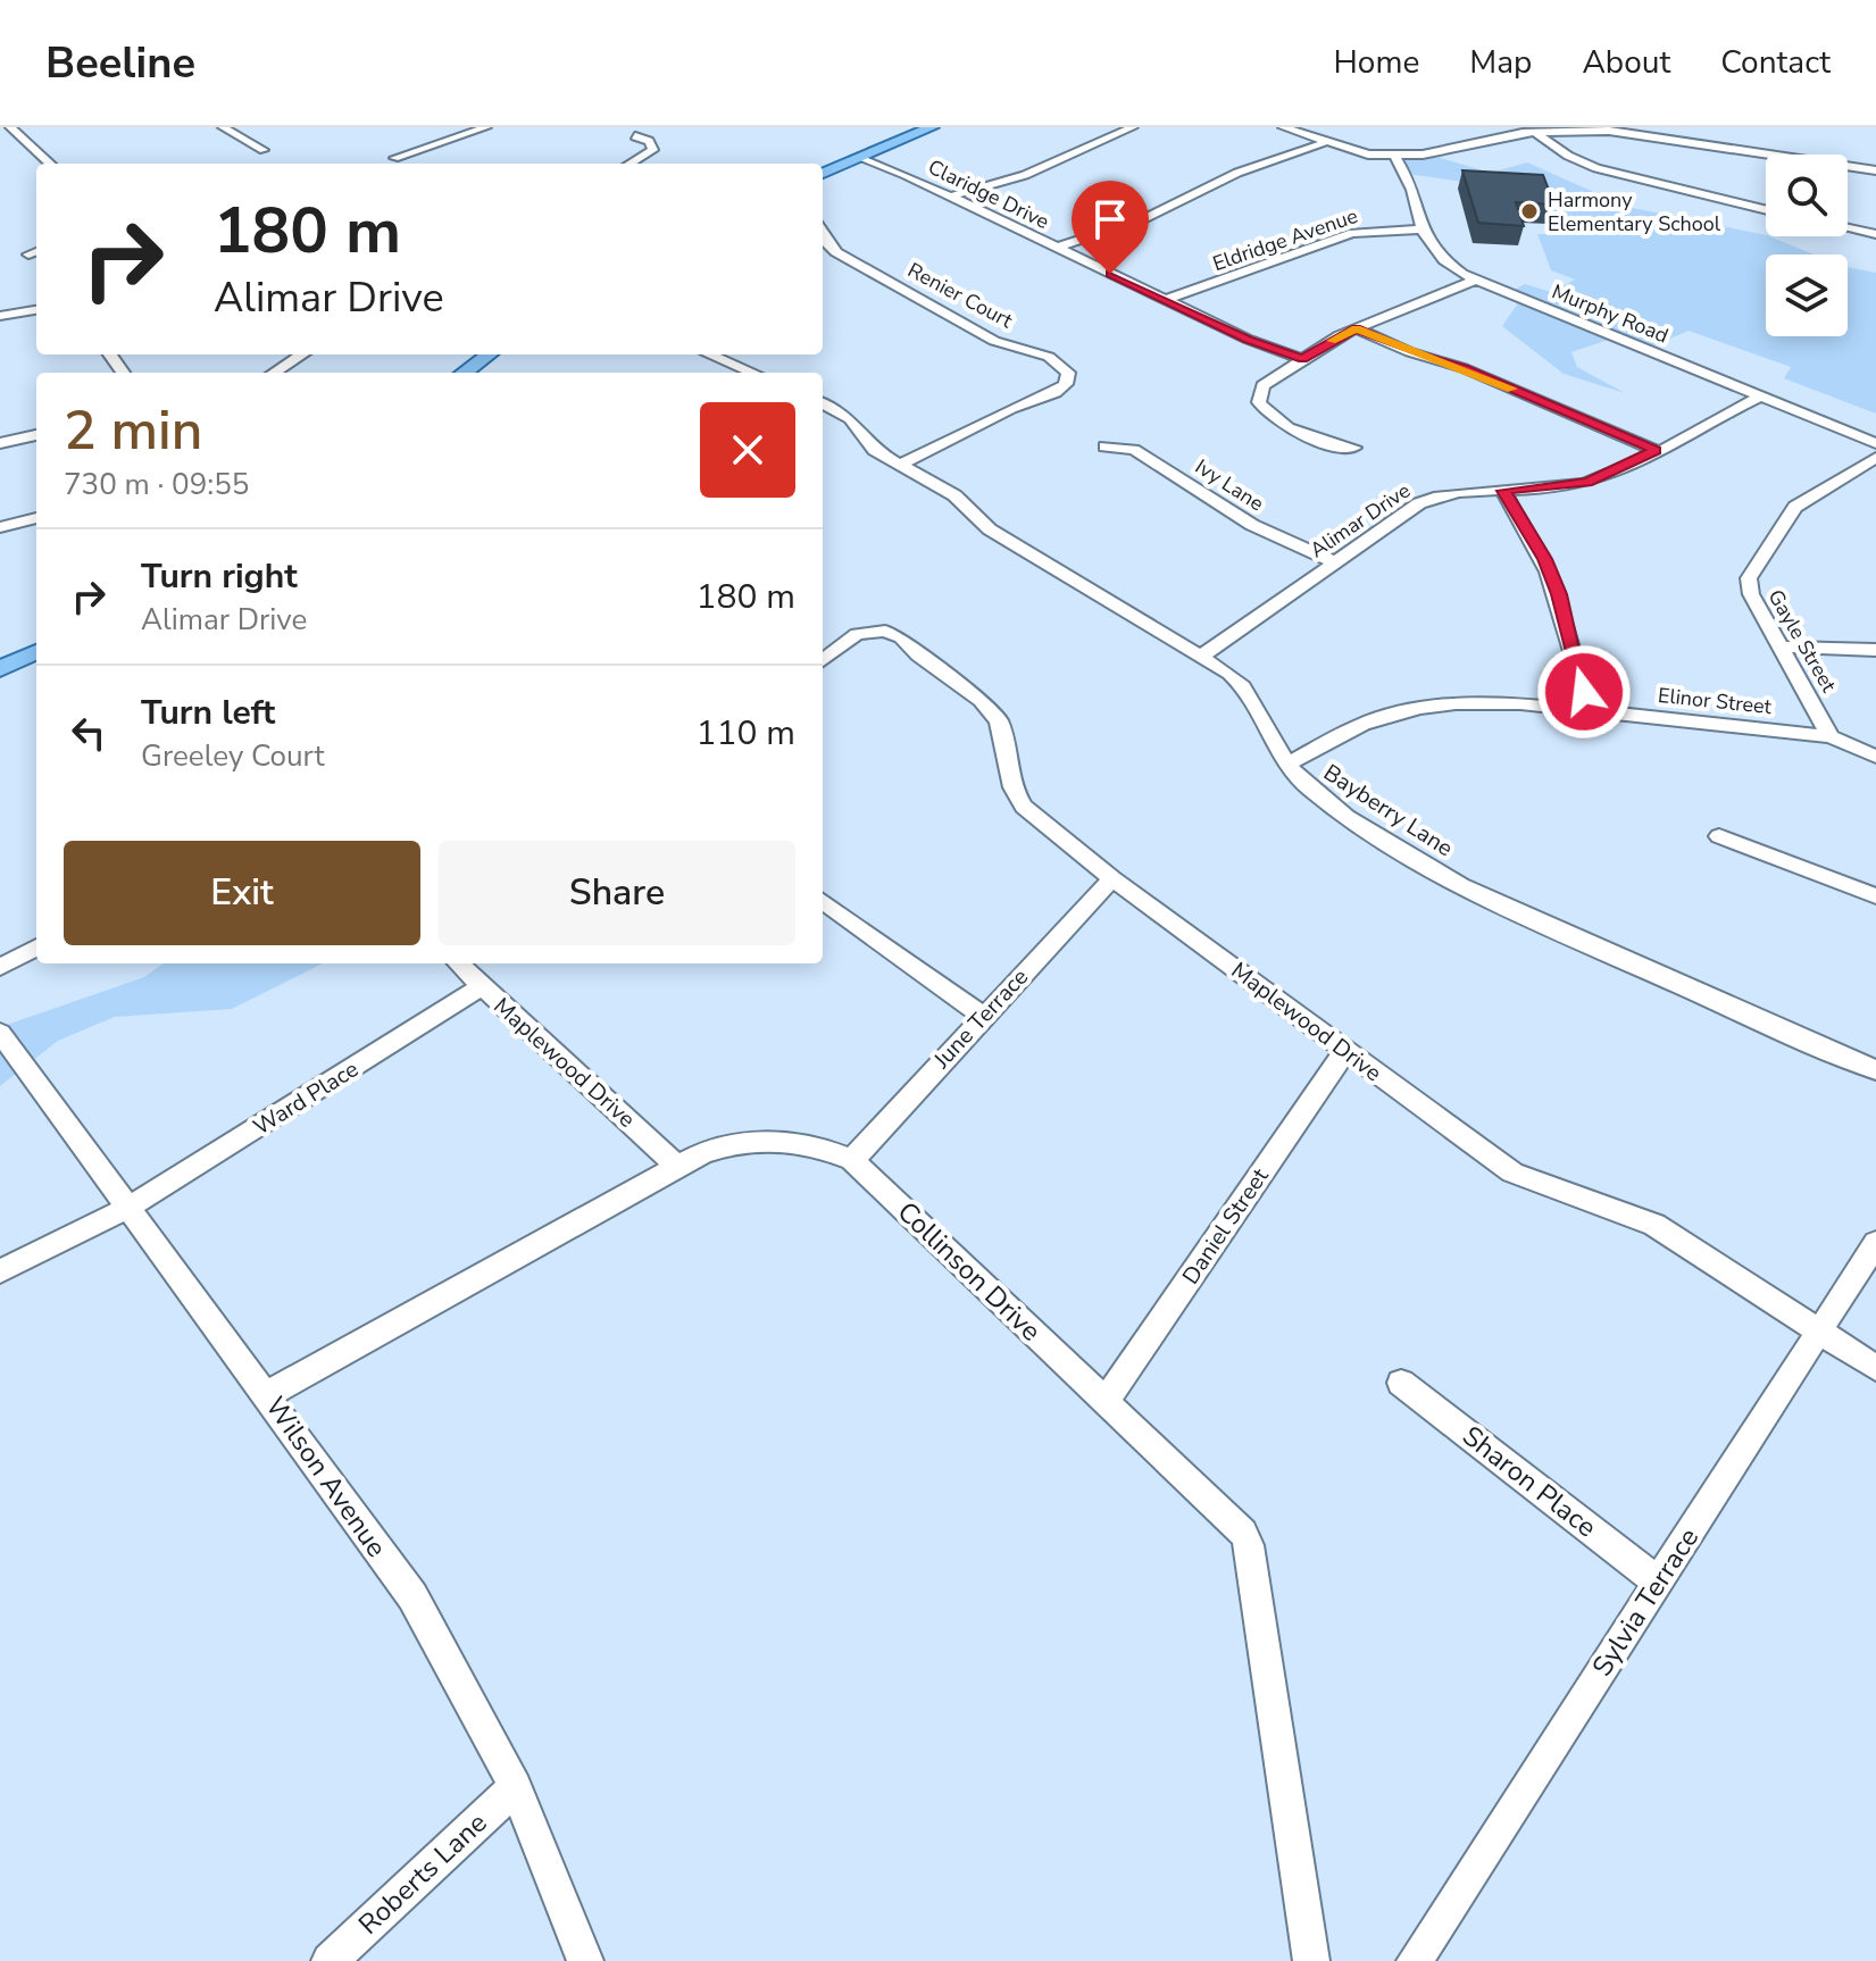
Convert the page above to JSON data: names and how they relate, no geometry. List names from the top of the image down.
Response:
{
  "streets": {
    "street": [
      "Claridge Drive",
      "Eldridge Avenue",
      "Renier Court",
      "Murphy Road",
      "Ivy Lane",
      "Alimar Drive",
      "Gayle Street",
      "Elinor Street",
      "Bayberry Lane",
      "June Terrace",
      "Maplewood Drive",
      "Ward Place",
      "Daniel Street",
      "Collinson Drive",
      "Wilson Avenue",
      "Sharon Place",
      "Sylvia Terrace",
      "Roberts Lane"
    ]
  },
  "crossings": [
    ["Claridge Drive", "Eldridge Avenue"],
    ["Eldridge Avenue", "Murphy Road"],
    ["Renier Court", "Bayberry Lane"],
    ["Murphy Road", "Alimar Drive"],
    ["Ivy Lane", "Alimar Drive"],
    ["Alimar Drive", "Bayberry Lane"],
    ["Gayle Street", "Elinor Street"],
    ["Elinor Street", "Bayberry Lane"],
    ["June Terrace", "Maplewood Drive"],
    ["June Terrace", "Collinson Drive"],
    ["Maplewood Drive", "Ward Place"],
    ["Maplewood Drive", "Daniel Street"],
    ["Maplewood Drive", "Collinson Drive"],
    ["Maplewood Drive", "Sylvia Terrace"],
    ["Ward Place", "Wilson Avenue"],
    ["Daniel Street", "Collinson Drive"],
    ["Collinson Drive", "Wilson Avenue"],
    ["Wilson Avenue", "Roberts Lane"],
    ["Sharon Place", "Sylvia Terrace"]
  ],
  "places": ["Harmony Elementary School"],
  "page": {
    "header": "Beeline",
    "nav": [
      "Home",
      "Map",
      "About",
      "Contact"
    ],
    "turn": ["180 m", "Alimar Drive"],
    "heading": ["2 min", "730 m · 09:55"],
    "list": [
      {
        "name": "Turn right",
        "note": "Alimar Drive",
        "value": "180 m"
      },
      {
        "name": "Turn left",
        "note": "Greeley Court",
        "value": "110 m"
      }
    ],
    "buttons": ["Exit", "Share"]
  }
}
